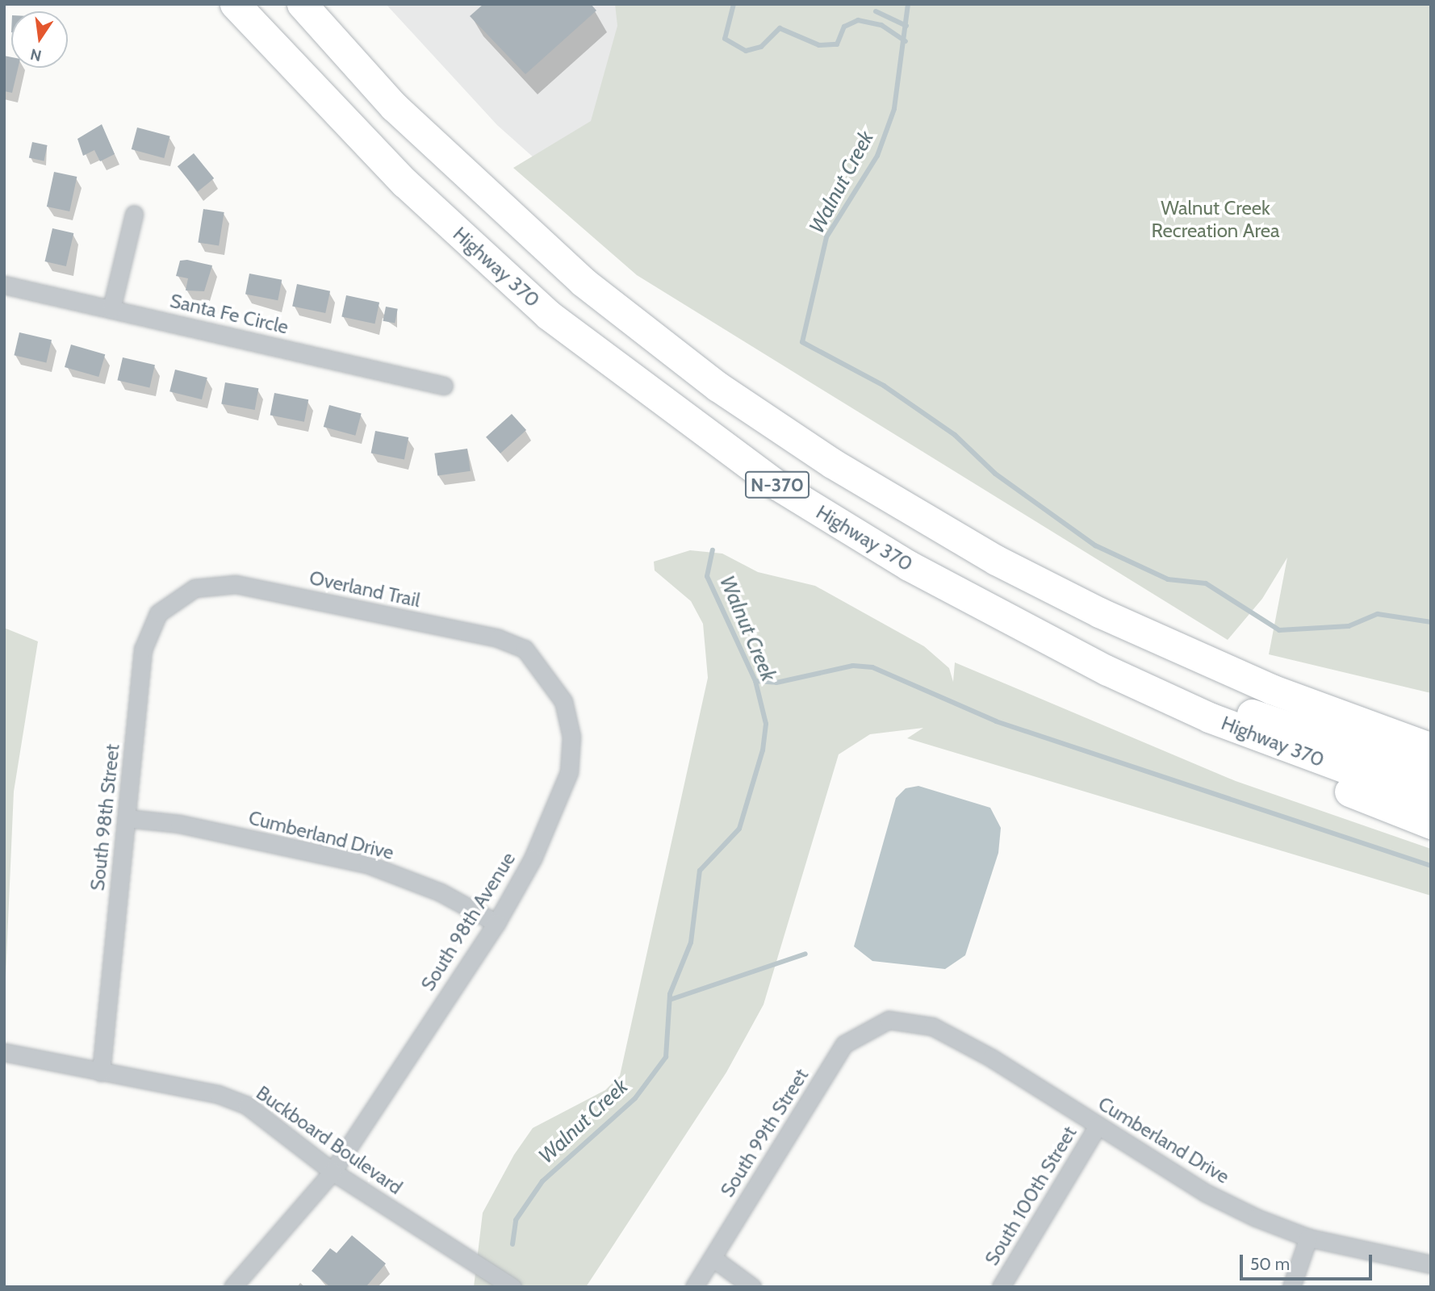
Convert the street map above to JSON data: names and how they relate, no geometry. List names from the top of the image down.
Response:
{
  "streets": {
    "highway": ["Highway 370", "N-370"],
    "street": [
      "Santa Fe Circle",
      "Overland Trail",
      "South 98th Street",
      "Cumberland Drive",
      "South 98th Avenue",
      "South 99th Street",
      "Buckboard Boulevard",
      "South 100th Street"
    ]
  },
  "crossings": [
    ["Overland Trail", "South 98th Street"],
    ["Overland Trail", "South 98th Avenue"],
    ["South 98th Street", "Cumberland Drive"],
    ["South 98th Street", "Buckboard Boulevard"],
    ["Cumberland Drive", "South 98th Avenue"],
    ["Cumberland Drive", "South 99th Street"],
    ["Cumberland Drive", "South 100th Street"],
    ["South 98th Avenue", "Buckboard Boulevard"]
  ],
  "water": ["Walnut Creek"],
  "parks": ["Walnut Creek Recreation Area"],
  "scale_bar": "50 m",
  "north": "bottom"
}
